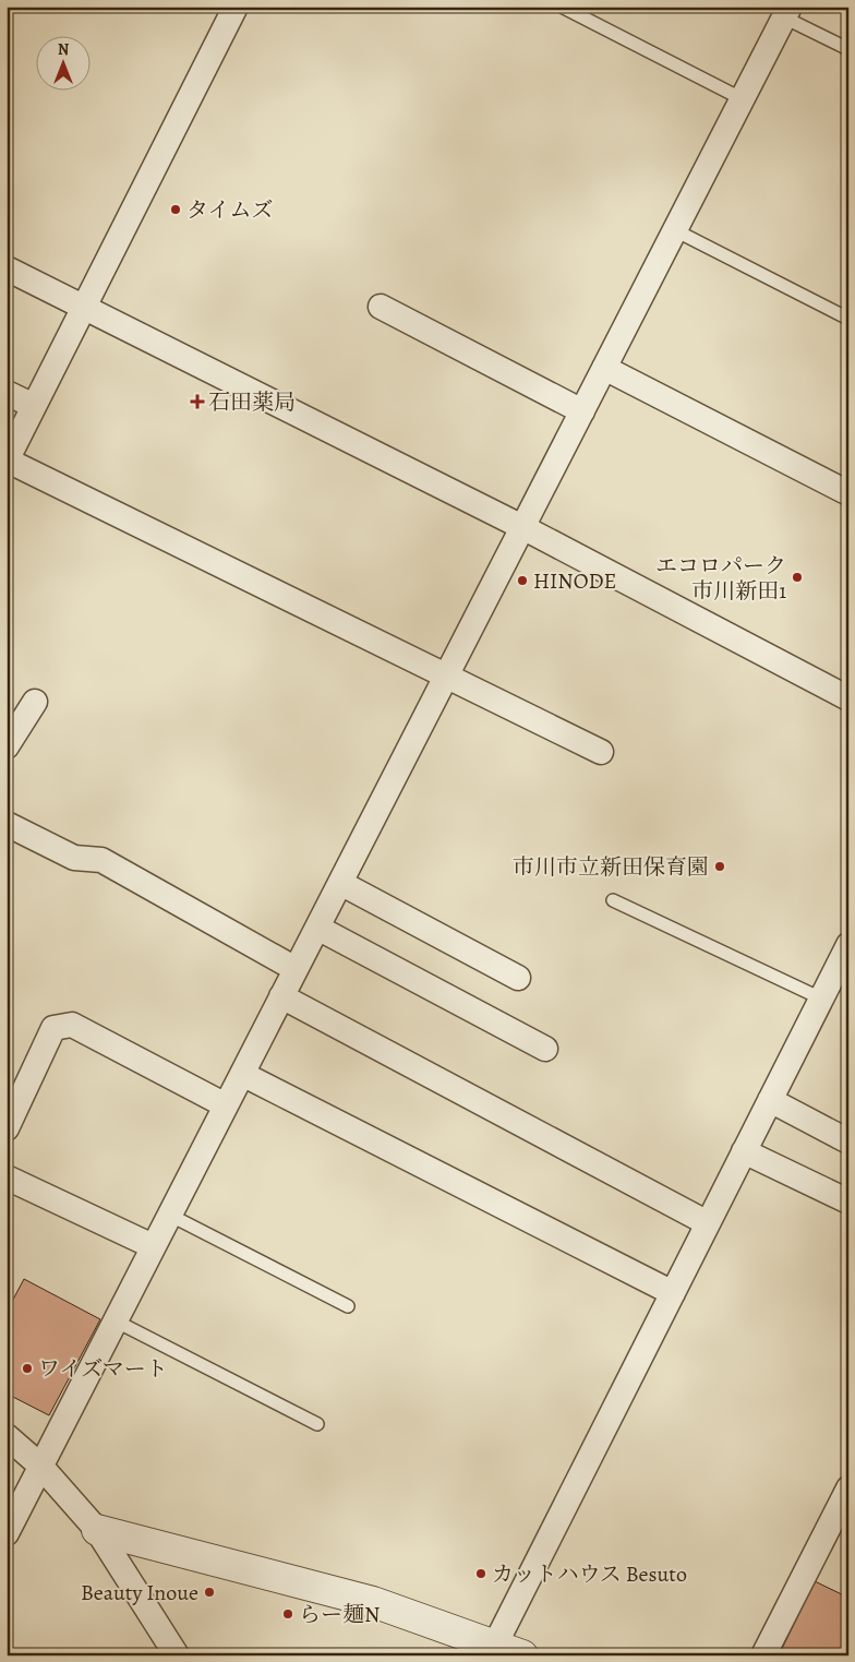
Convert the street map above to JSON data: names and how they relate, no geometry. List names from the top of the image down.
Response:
{
  "places": {
    "other": [
      "タイムズ",
      "エコロパーク 市川新田1",
      "HINODE",
      "市川市立新田保育園",
      "ワイズマート",
      "カットハウス Besuto",
      "Beauty Inoue",
      "らー麺N"
    ],
    "health": ["石田薬局"]
  },
  "north": "top"
}
